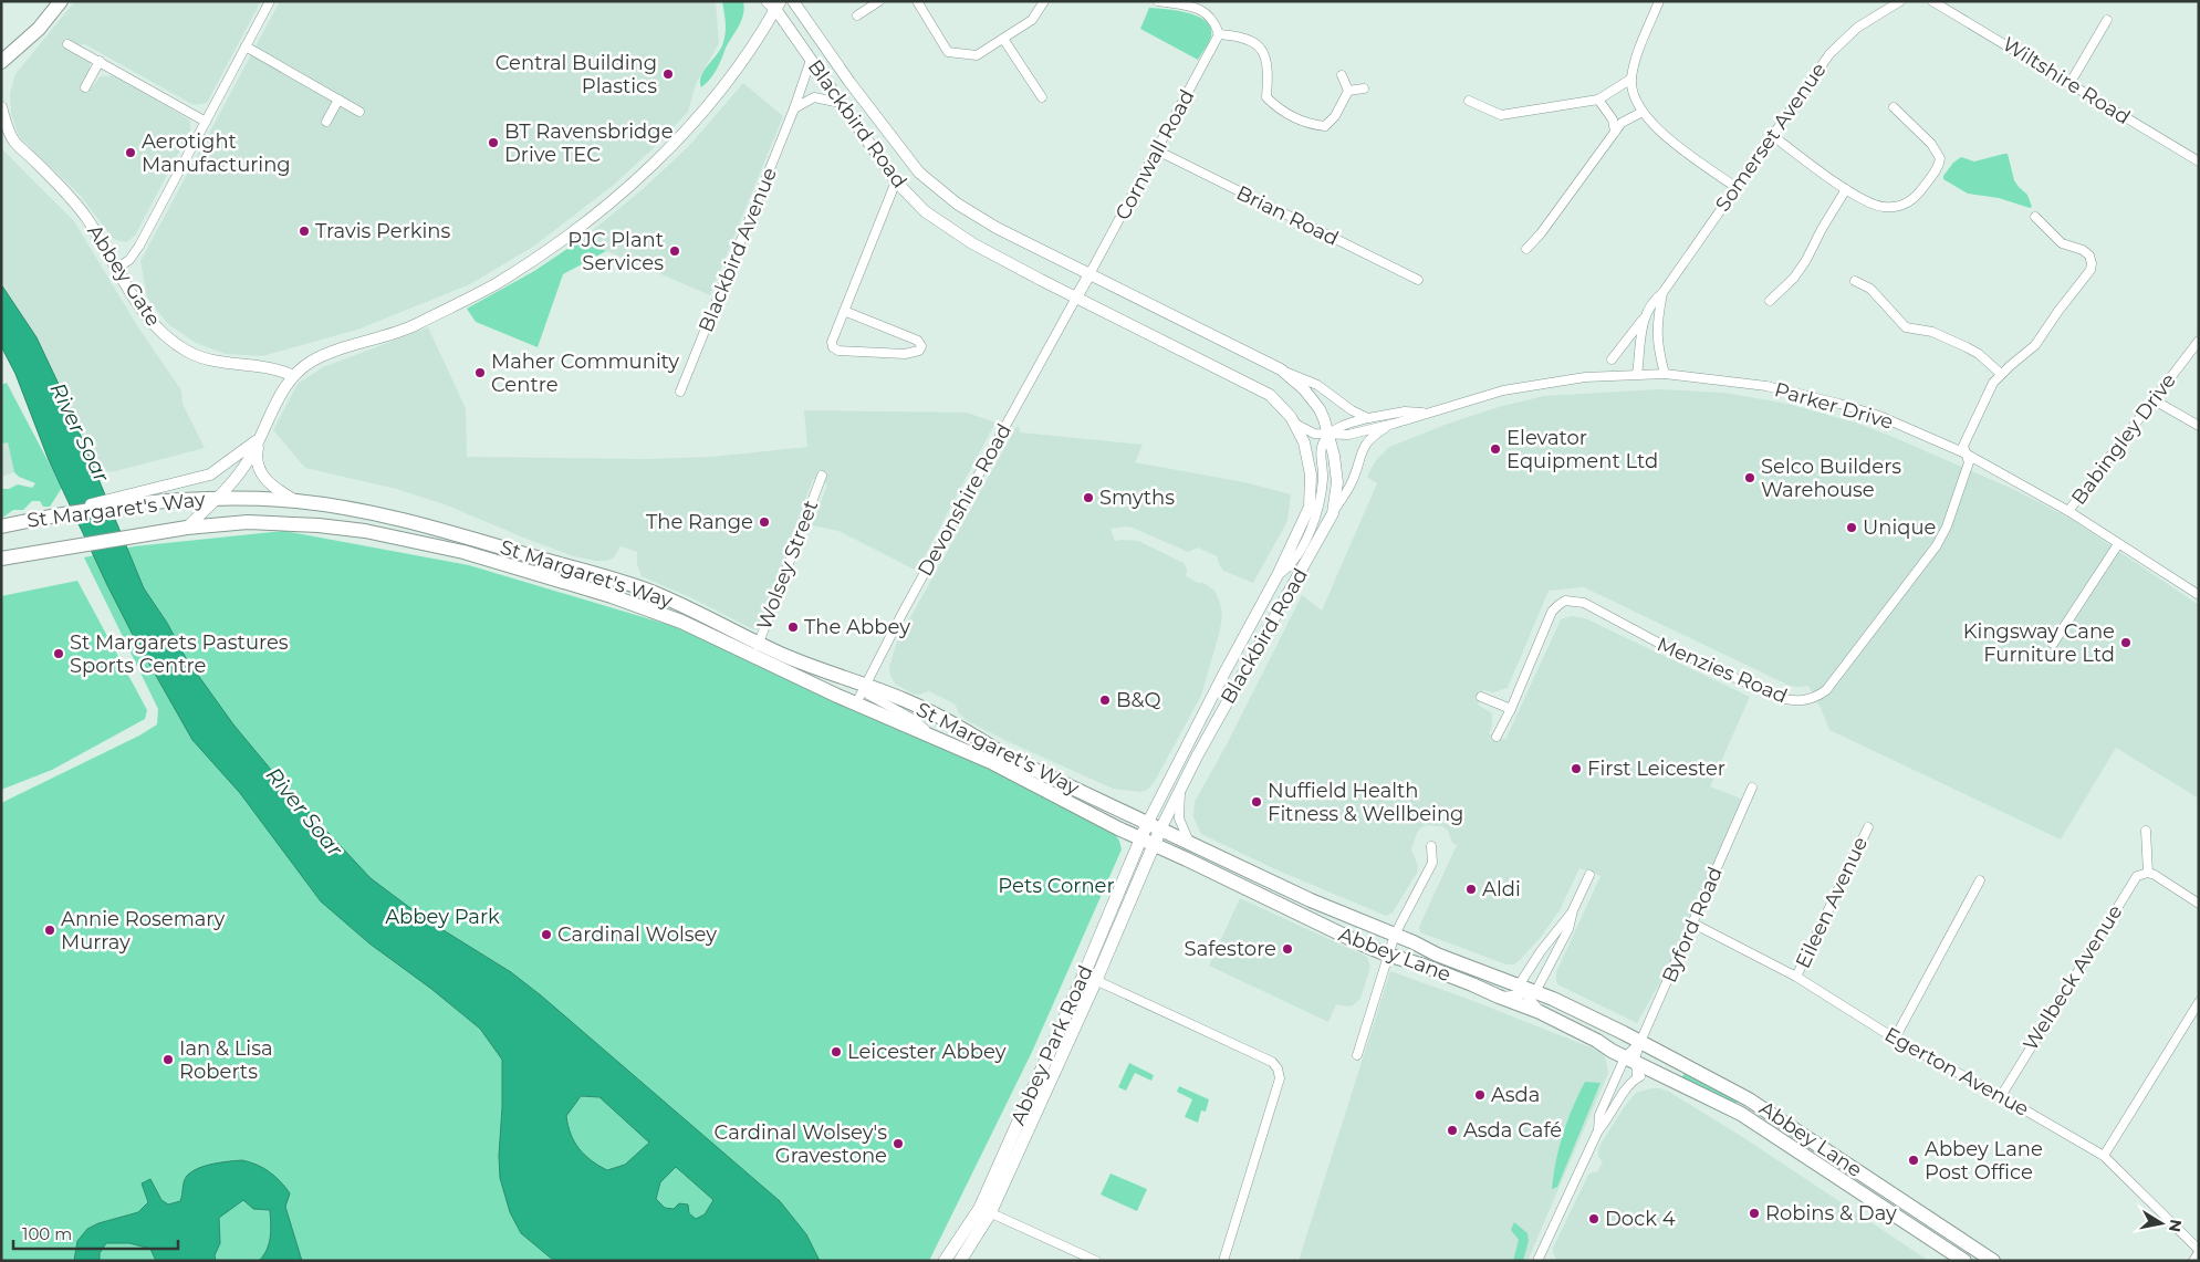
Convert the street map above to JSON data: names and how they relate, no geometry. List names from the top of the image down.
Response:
{
  "streets": {
    "main road": ["St Margaret's Way", "Abbey Lane", "Abbey Park Road"],
    "street": [
      "Wiltshire Road",
      "Blackbird Road",
      "Somerset Avenue",
      "Cornwall Road",
      "Brian Road",
      "Blackbird Avenue",
      "Abbey Gate",
      "Parker Drive",
      "Babingley Drive",
      "Devonshire Road",
      "Wolsey Street",
      "Menzies Road",
      "Eileen Avenue",
      "Byford Road",
      "Welbeck Avenue",
      "Egerton Avenue"
    ]
  },
  "crossings": [
    ["Blackbird Road", "Cornwall Road"],
    ["Blackbird Road", "Blackbird Avenue"],
    ["Blackbird Road", "Parker Drive"],
    ["Blackbird Road", "Devonshire Road"],
    ["Blackbird Road", "St Margaret's Way"],
    ["Blackbird Road", "Abbey Lane"],
    ["Blackbird Road", "Abbey Park Road"],
    ["Somerset Avenue", "Parker Drive"],
    ["Cornwall Road", "Brian Road"],
    ["Parker Drive", "Babingley Drive"],
    ["Parker Drive", "Menzies Road"],
    ["Devonshire Road", "St Margaret's Way"],
    ["St Margaret's Way", "Wolsey Street"],
    ["St Margaret's Way", "Abbey Lane"],
    ["St Margaret's Way", "Abbey Park Road"],
    ["Eileen Avenue", "Egerton Avenue"],
    ["Byford Road", "Abbey Lane"],
    ["Byford Road", "Egerton Avenue"],
    ["Abbey Lane", "Abbey Park Road"],
    ["Welbeck Avenue", "Egerton Avenue"]
  ],
  "water": ["River Soar"],
  "parks": ["Pets Corner", "Abbey Park"],
  "places": [
    "Central Building Plastics",
    "BT Ravensbridge Drive TEC",
    "Aerotight Manufacturing",
    "Travis Perkins",
    "PJC Plant Services",
    "Maher Community Centre",
    "Elevator Equipment Ltd",
    "Selco Builders Warehouse",
    "Smyths",
    "The Range",
    "Unique",
    "The Abbey",
    "Kingsway Cane Furniture Ltd",
    "St Margarets Pastures Sports Centre",
    "B&Q",
    "First Leicester",
    "Nuffield Health Fitness & Wellbeing",
    "Aldi",
    "Annie Rosemary Murray",
    "Cardinal Wolsey",
    "Safestore",
    "Leicester Abbey",
    "Ian & Lisa Roberts",
    "Asda",
    "Asda Café",
    "Cardinal Wolsey's Gravestone",
    "Abbey Lane Post Office",
    "Robins & Day",
    "Dock 4"
  ],
  "scale_bar": "100 m",
  "north": "right"
}
